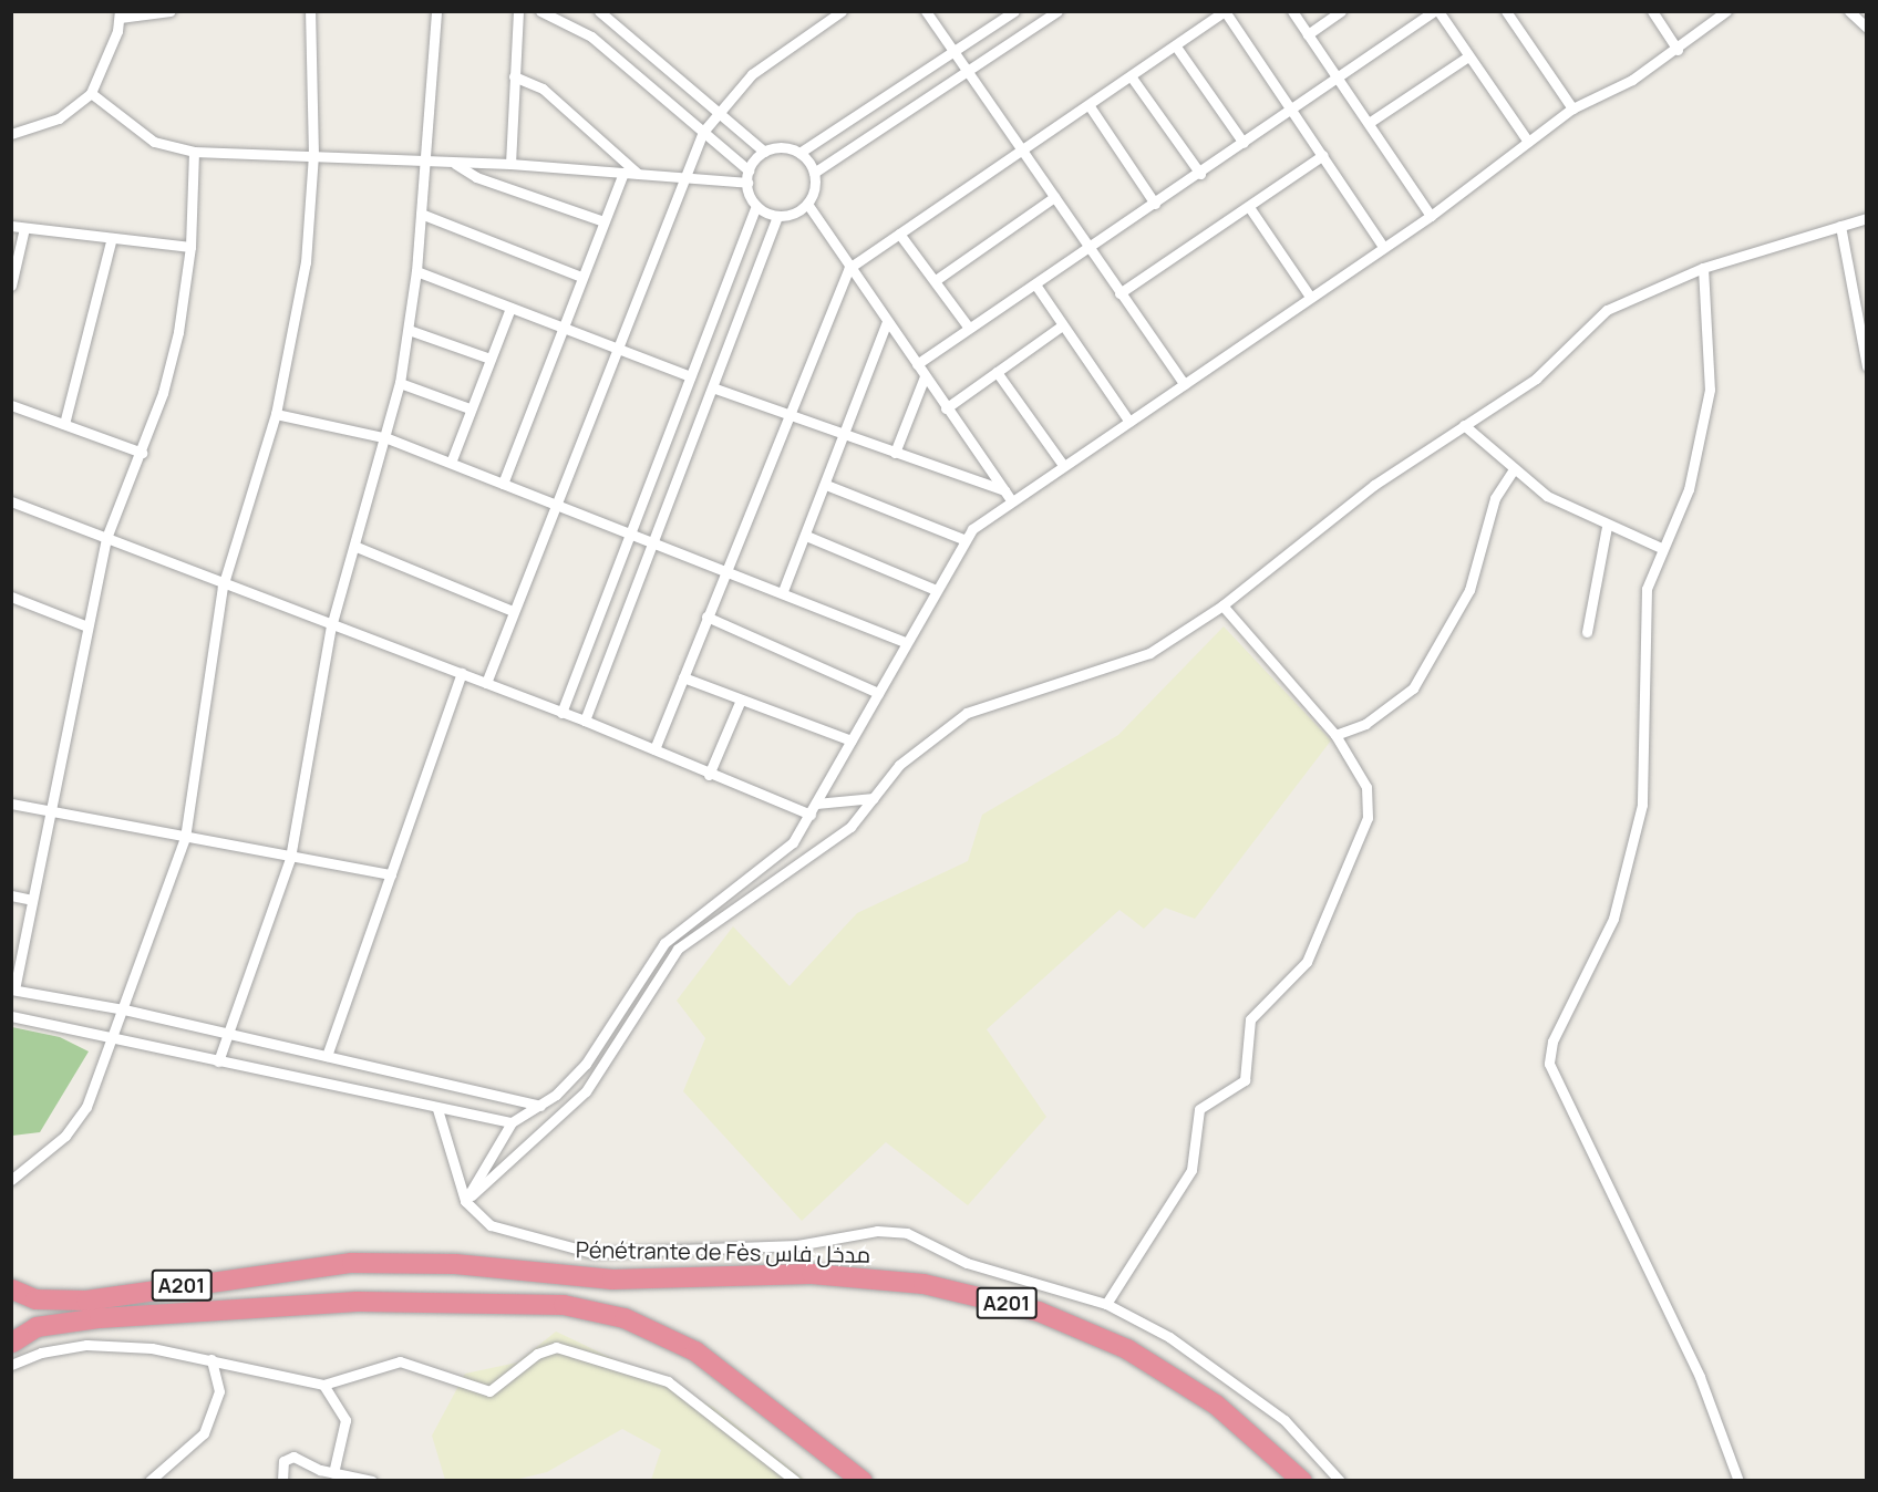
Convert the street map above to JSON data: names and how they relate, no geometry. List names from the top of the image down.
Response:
{
  "streets": {
    "highway": ["Pénétrante de Fès مدخل فاس", "A201"]
  }
}
